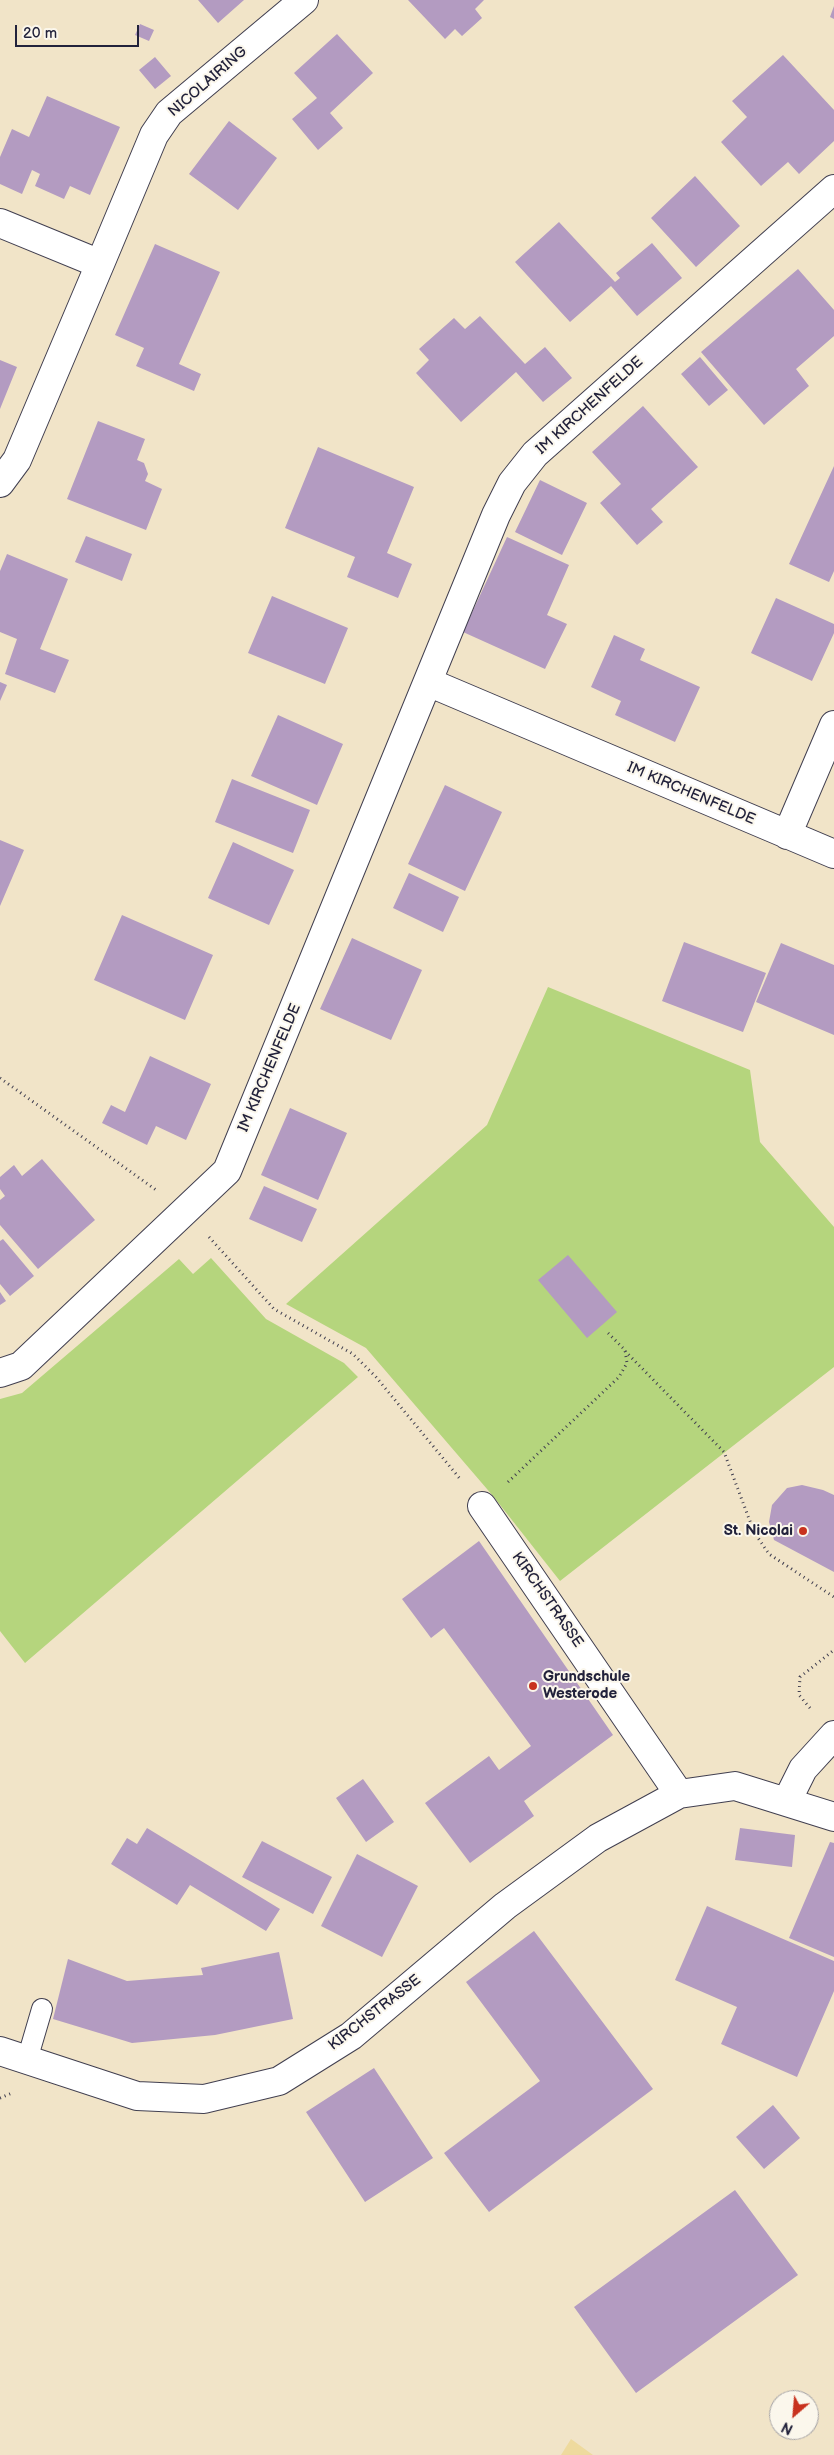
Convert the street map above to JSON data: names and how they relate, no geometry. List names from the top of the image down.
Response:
{
  "streets": {
    "street": ["NICOLAIRING", "IM KIRCHENFELDE", "KIRCHSTRASSE"]
  },
  "places": ["St. Nicolai", "Grundschule Westerode"],
  "scale_bar": "20 m",
  "north": "bottom left"
}
